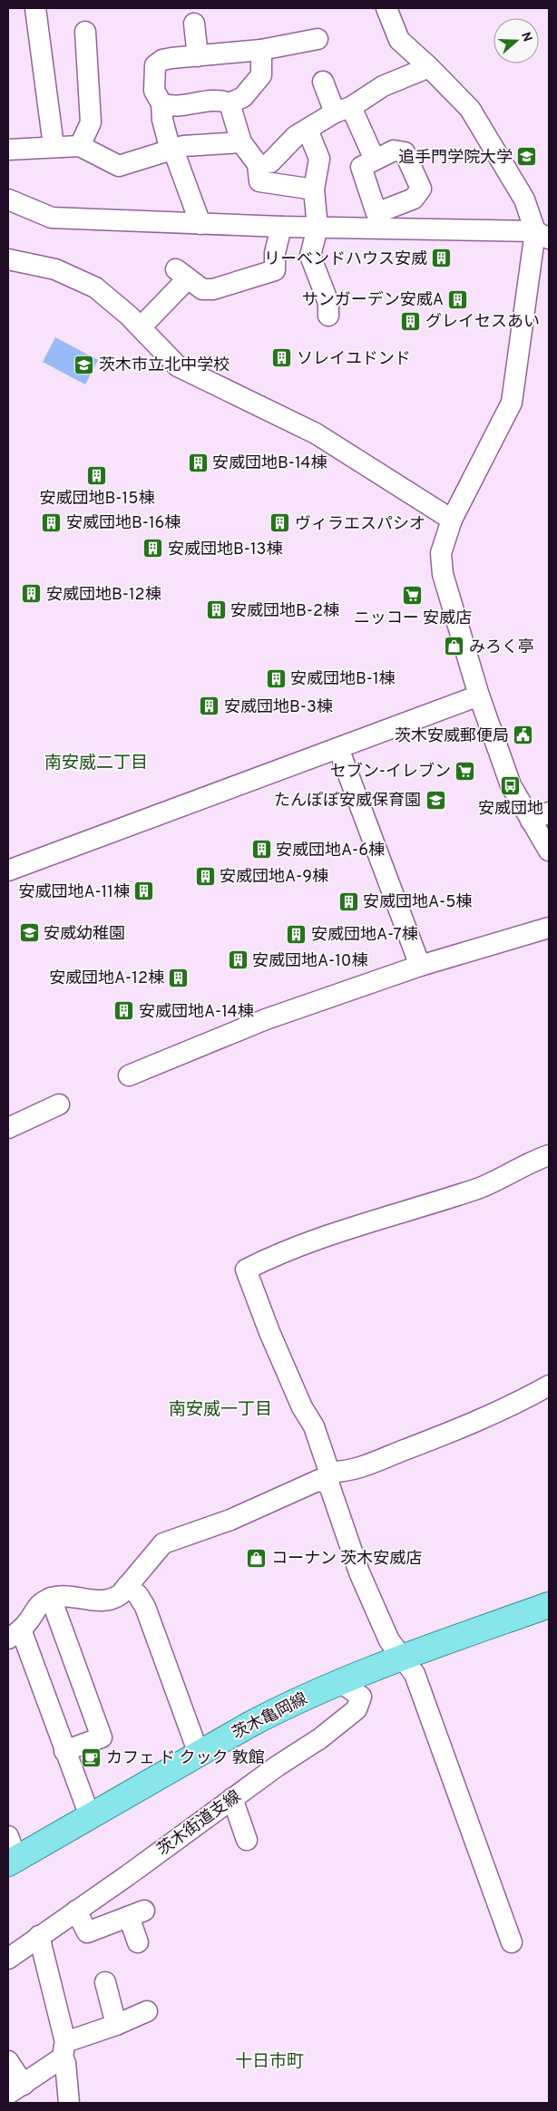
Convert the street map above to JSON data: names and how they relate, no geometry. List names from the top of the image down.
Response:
{
  "streets": {
    "main road": ["茨木亀岡線"],
    "street": ["茨木街道支線"]
  },
  "crossings": [
    ["茨木亀岡線", "茨木街道支線"]
  ],
  "districts": ["南安威二丁目", "南安威一丁目", "十日市町"],
  "places": {
    "school or university": [
      "追手門学院大学",
      "茨木市立北中学校",
      "たんぽぽ安威保育園",
      "安威幼稚園"
    ],
    "building": [
      "リーベンドハウス安威",
      "サンガーデン安威A",
      "グレイセスあい",
      "ソレイユドンド",
      "安威団地B-14棟",
      "安威団地B-15棟",
      "安威団地B-16棟",
      "ヴィラエスパシオ",
      "安威団地B-13棟",
      "安威団地B-12棟",
      "安威団地B-2棟",
      "安威団地B-1棟",
      "安威団地B-3棟",
      "安威団地A-6棟",
      "安威団地A-9棟",
      "安威団地A-11棟",
      "安威団地A-5棟",
      "安威団地A-7棟",
      "安威団地A-10棟",
      "安威団地A-12棟",
      "安威団地A-14棟"
    ],
    "supermarket": ["ニッコー 安威店", "セブン-イレブン"],
    "shop": ["みろく亭", "コーナン 茨木安威店"],
    "public building": ["茨木安威郵便局"],
    "bus stop": ["安威団地"],
    "cafe": ["カフェ ド クック 敦館"]
  },
  "north": "right"
}
